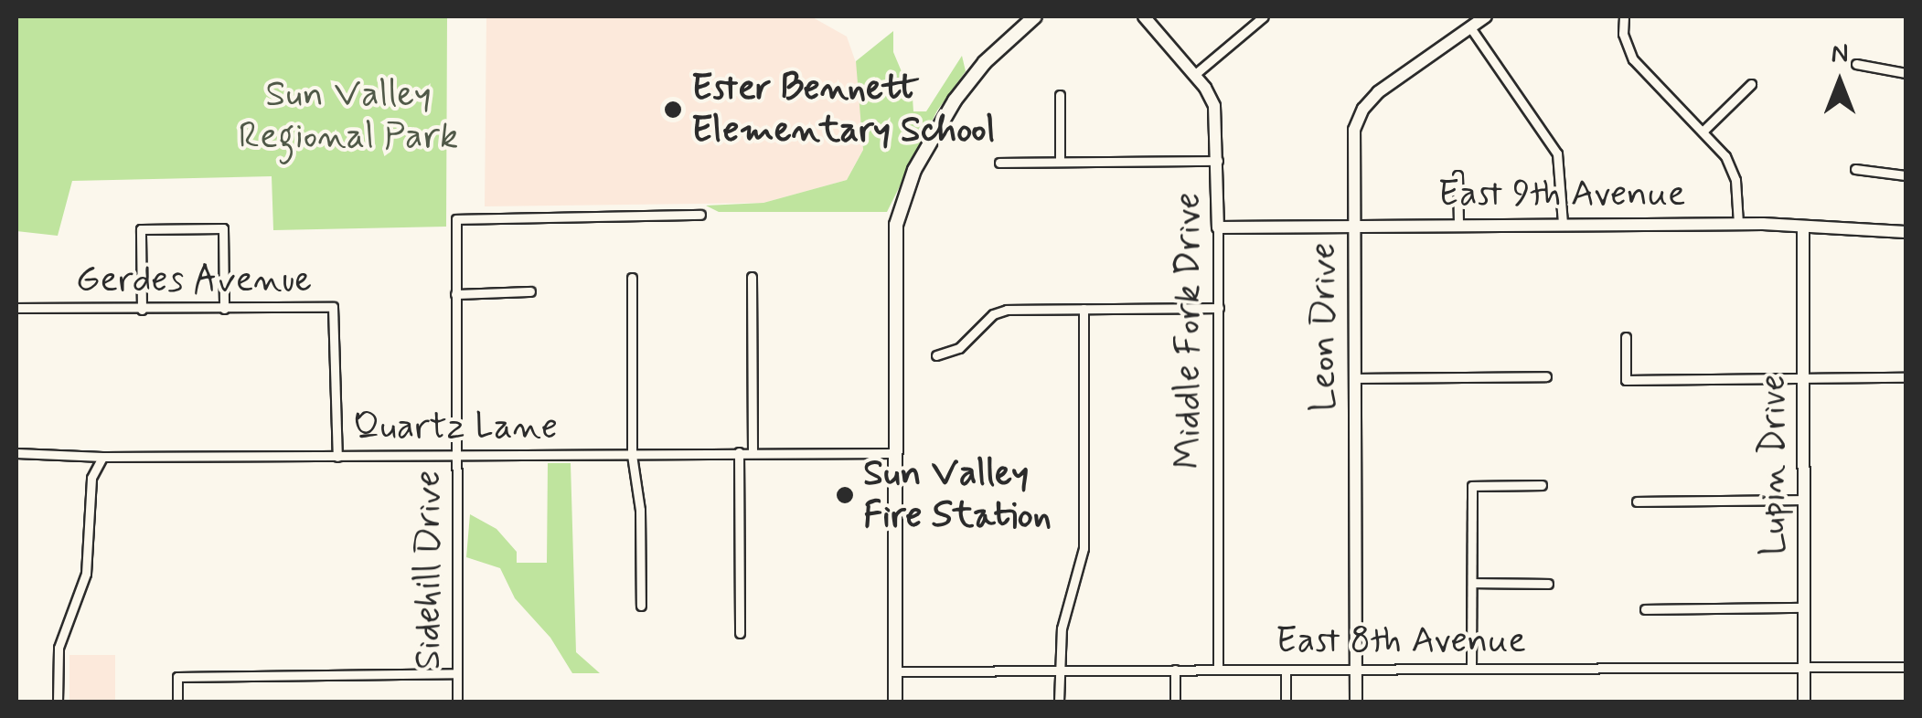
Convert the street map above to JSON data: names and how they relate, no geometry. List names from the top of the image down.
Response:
{
  "streets": {
    "street": [
      "East 9th Avenue",
      "Gerdes Avenue",
      "Leon Drive",
      "Middle Fork Drive",
      "Quartz Lane",
      "Lupin Drive",
      "Sidehill Drive",
      "East 8th Avenue"
    ]
  },
  "crossings": [
    ["East 9th Avenue", "Leon Drive"],
    ["East 9th Avenue", "Middle Fork Drive"],
    ["East 9th Avenue", "Lupin Drive"],
    ["Gerdes Avenue", "Quartz Lane"],
    ["Leon Drive", "East 8th Avenue"],
    ["Middle Fork Drive", "East 8th Avenue"],
    ["Quartz Lane", "Sidehill Drive"],
    ["Lupin Drive", "East 8th Avenue"]
  ],
  "parks": ["Sun Valley Regional Park"],
  "places": ["Ester Bennett Elementary School", "Sun Valley Fire Station"],
  "north": "top"
}
